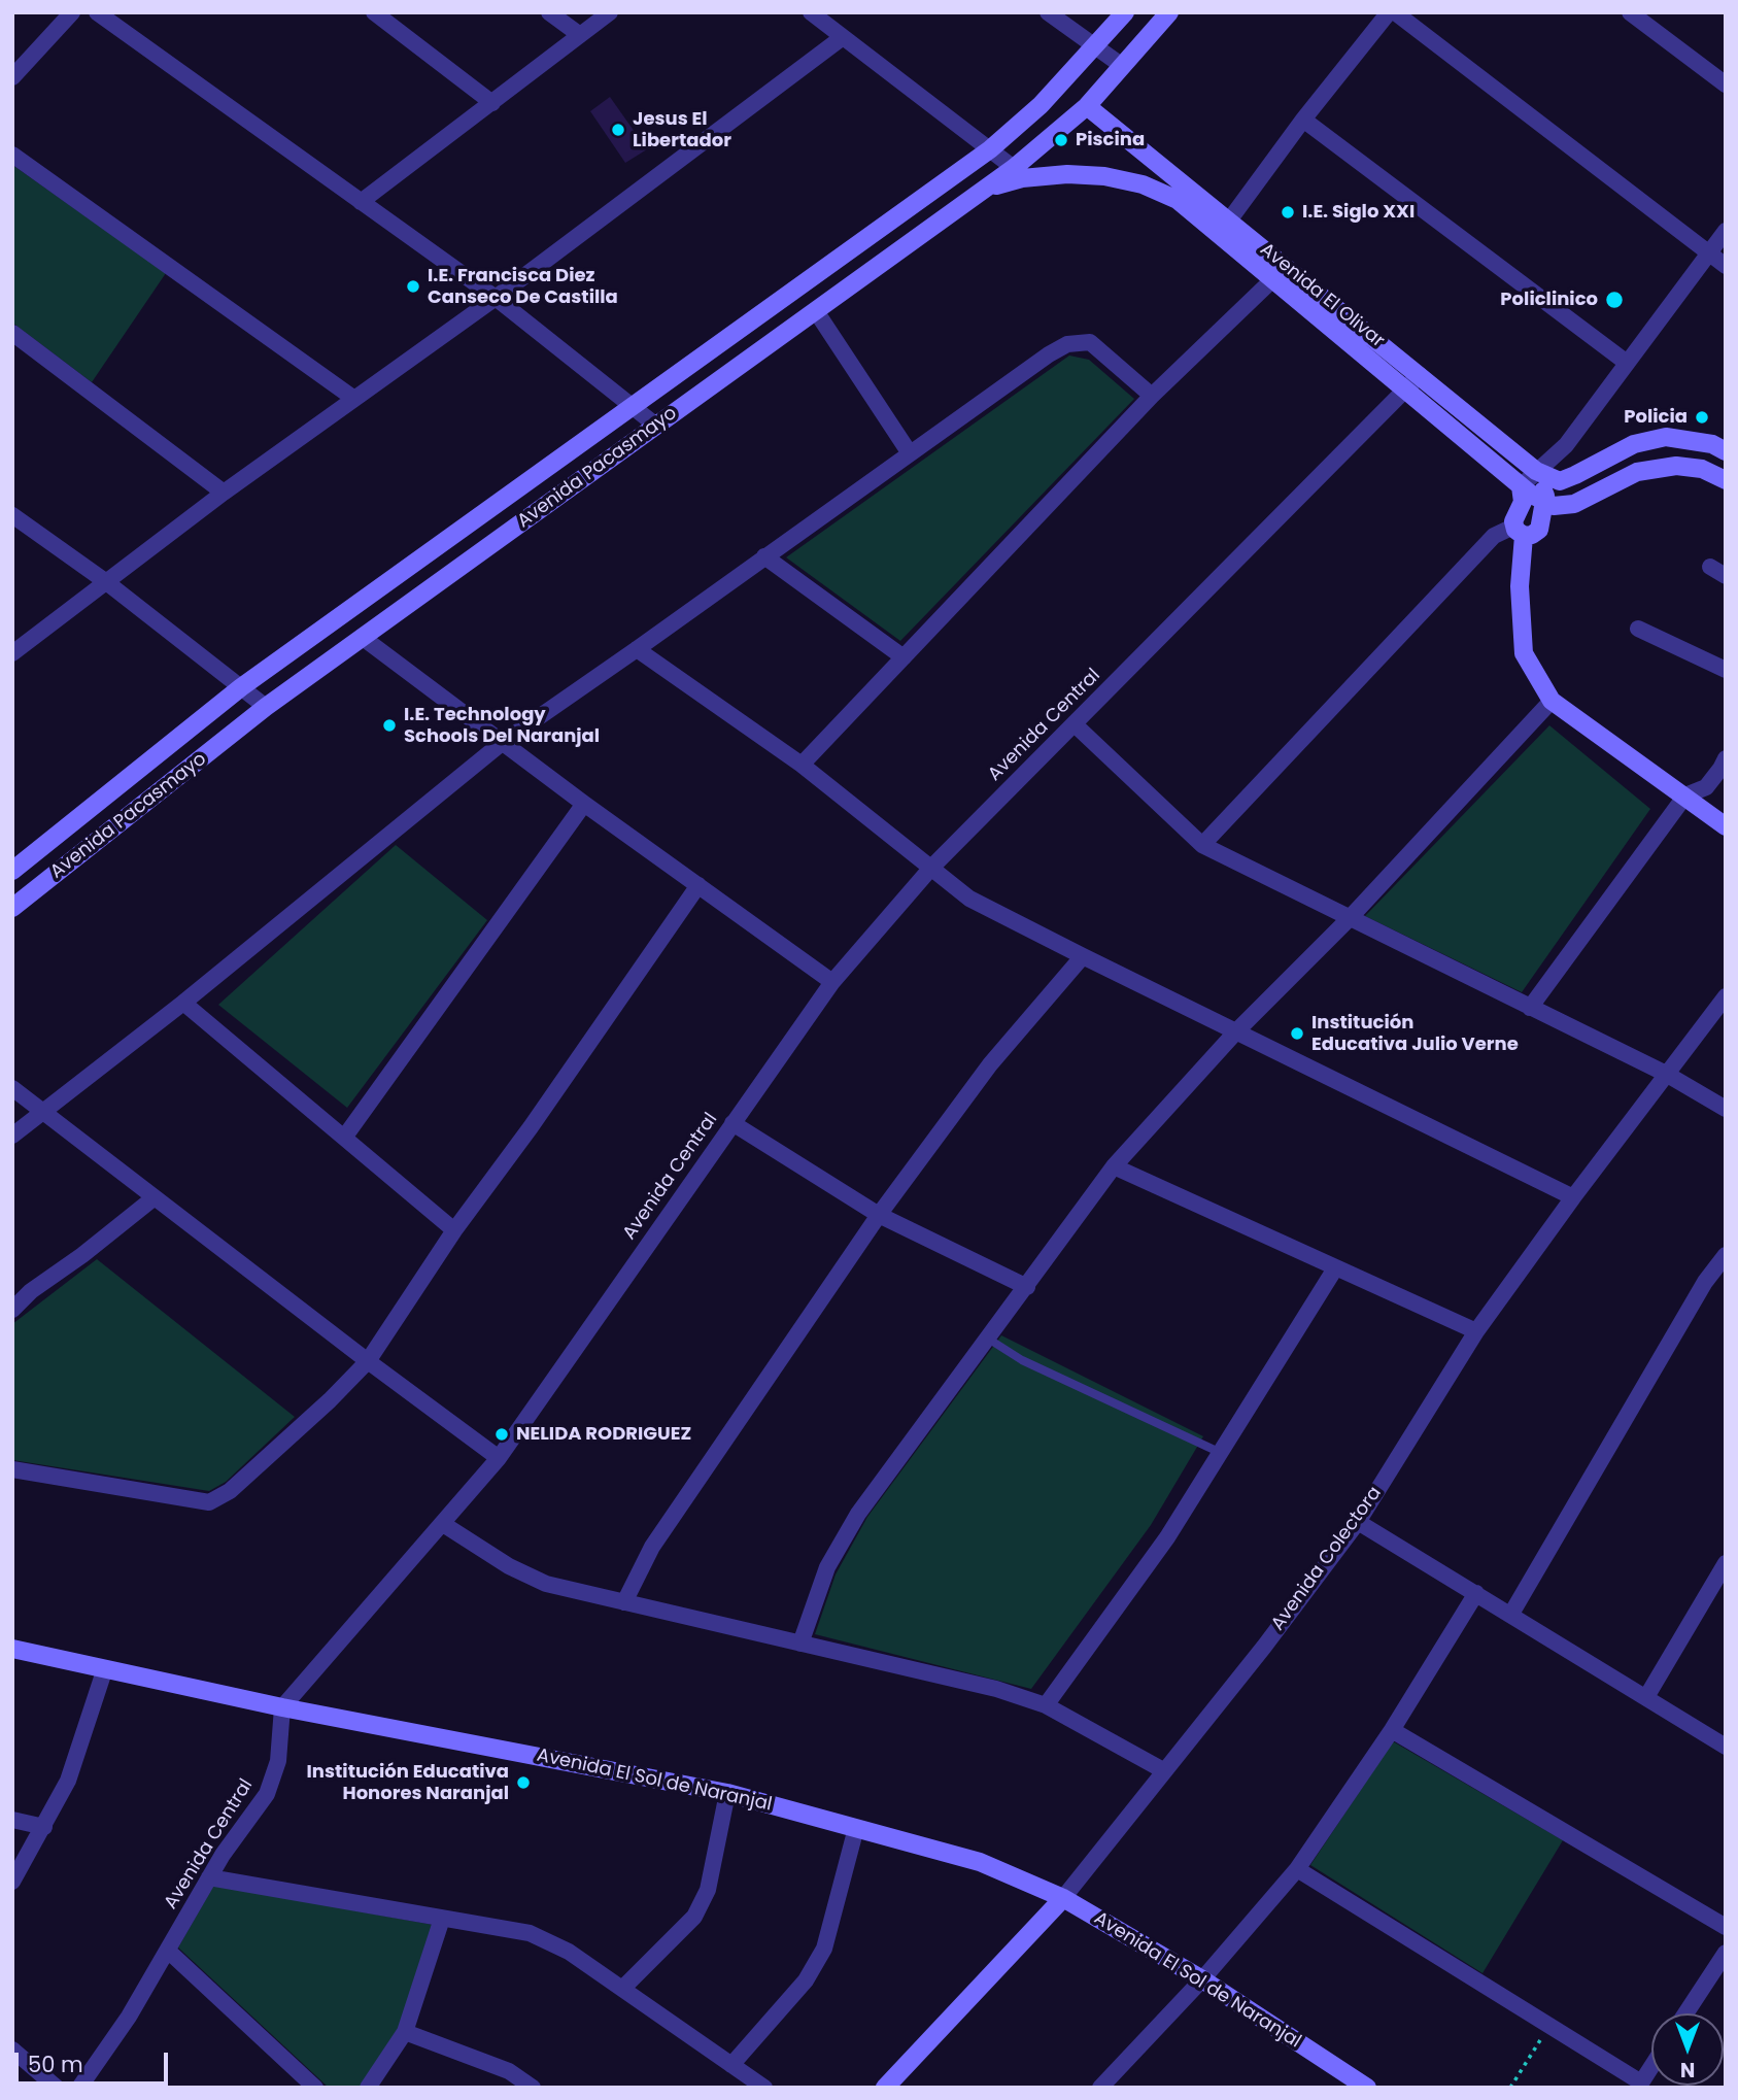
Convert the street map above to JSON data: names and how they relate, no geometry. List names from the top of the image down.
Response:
{
  "streets": {
    "street": [
      "Avenida El Olivar",
      "Avenida Pacasmayo",
      "Avenida Central",
      "Avenida Colectora",
      "Avenida El Sol de Naranjal"
    ]
  },
  "crossings": [
    ["Avenida El Olivar", "Avenida Pacasmayo"],
    ["Avenida El Olivar", "Avenida Central"],
    ["Avenida Central", "Avenida El Sol de Naranjal"],
    ["Avenida Colectora", "Avenida El Sol de Naranjal"]
  ],
  "places": [
    "Jesus El Libertador",
    "Piscina",
    "I.E. Siglo XXI",
    "I.E. Francisca Diez Canseco De Castilla",
    "Policlinico",
    "Policia",
    "I.E. Technology Schools Del Naranjal",
    "Institución Educativa Julio Verne",
    "NELIDA RODRIGUEZ",
    "Institución Educativa Honores Naranjal"
  ],
  "scale_bar": "50 m",
  "north": "bottom"
}
